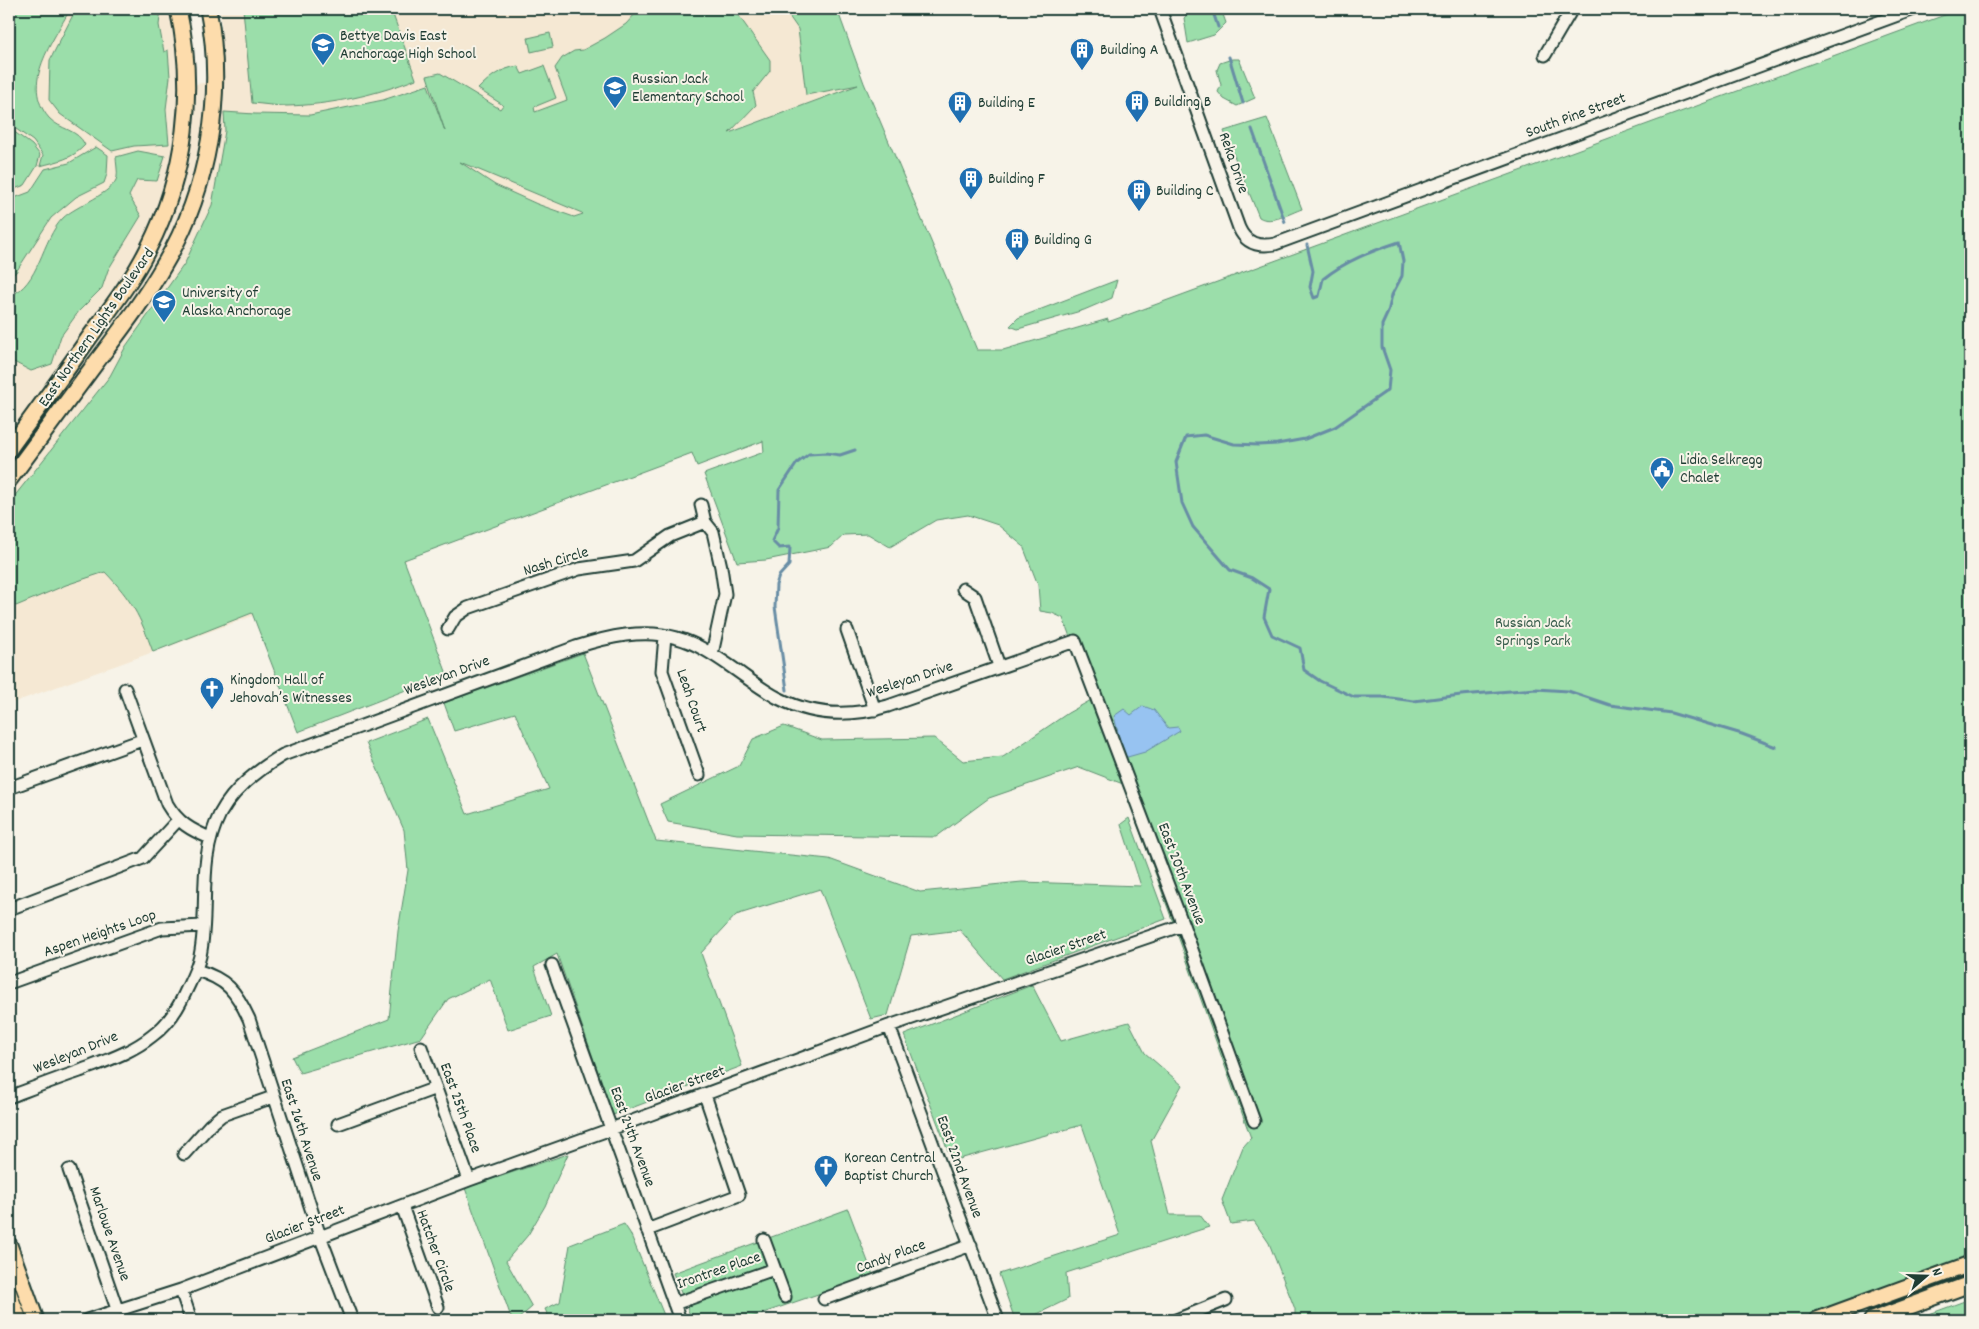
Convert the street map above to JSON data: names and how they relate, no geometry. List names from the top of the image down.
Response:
{
  "streets": {
    "main road": ["East Northern Lights Boulevard"],
    "street": [
      "South Pine Street",
      "Reka Drive",
      "Nash Circle",
      "Wesleyan Drive",
      "Leah Court",
      "East 20th Avenue",
      "Aspen Heights Loop",
      "Glacier Street",
      "East 25th Place",
      "East 26th Avenue",
      "East 24th Avenue",
      "East 22nd Avenue",
      "Marlowe Avenue",
      "Hatcher Circle",
      "Candy Place",
      "Irontree Place"
    ]
  },
  "crossings": [
    ["South Pine Street", "Reka Drive"],
    ["Wesleyan Drive", "Leah Court"],
    ["Wesleyan Drive", "East 20th Avenue"],
    ["Wesleyan Drive", "Aspen Heights Loop"],
    ["Wesleyan Drive", "East 26th Avenue"],
    ["East 20th Avenue", "Glacier Street"],
    ["Glacier Street", "East 25th Place"],
    ["Glacier Street", "East 26th Avenue"],
    ["Glacier Street", "East 24th Avenue"],
    ["Glacier Street", "East 22nd Avenue"],
    ["Glacier Street", "Marlowe Avenue"],
    ["Glacier Street", "Hatcher Circle"],
    ["East 24th Avenue", "Irontree Place"],
    ["East 22nd Avenue", "Candy Place"]
  ],
  "parks": ["Russian Jack Springs Park"],
  "places": {
    "school or university": ["Bettye Davis East Anchorage High School", "Russian Jack Elementary School", "University of Alaska Anchorage"],
    "building": [
      "Building A",
      "Building B",
      "Building E",
      "Building F",
      "Building C",
      "Building G"
    ],
    "public building": ["Lidia Selkregg Chalet"],
    "church": ["Kingdom Hall of Jehovah’s Witnesses", "Korean Central Baptist Church"]
  },
  "north": "right"
}
